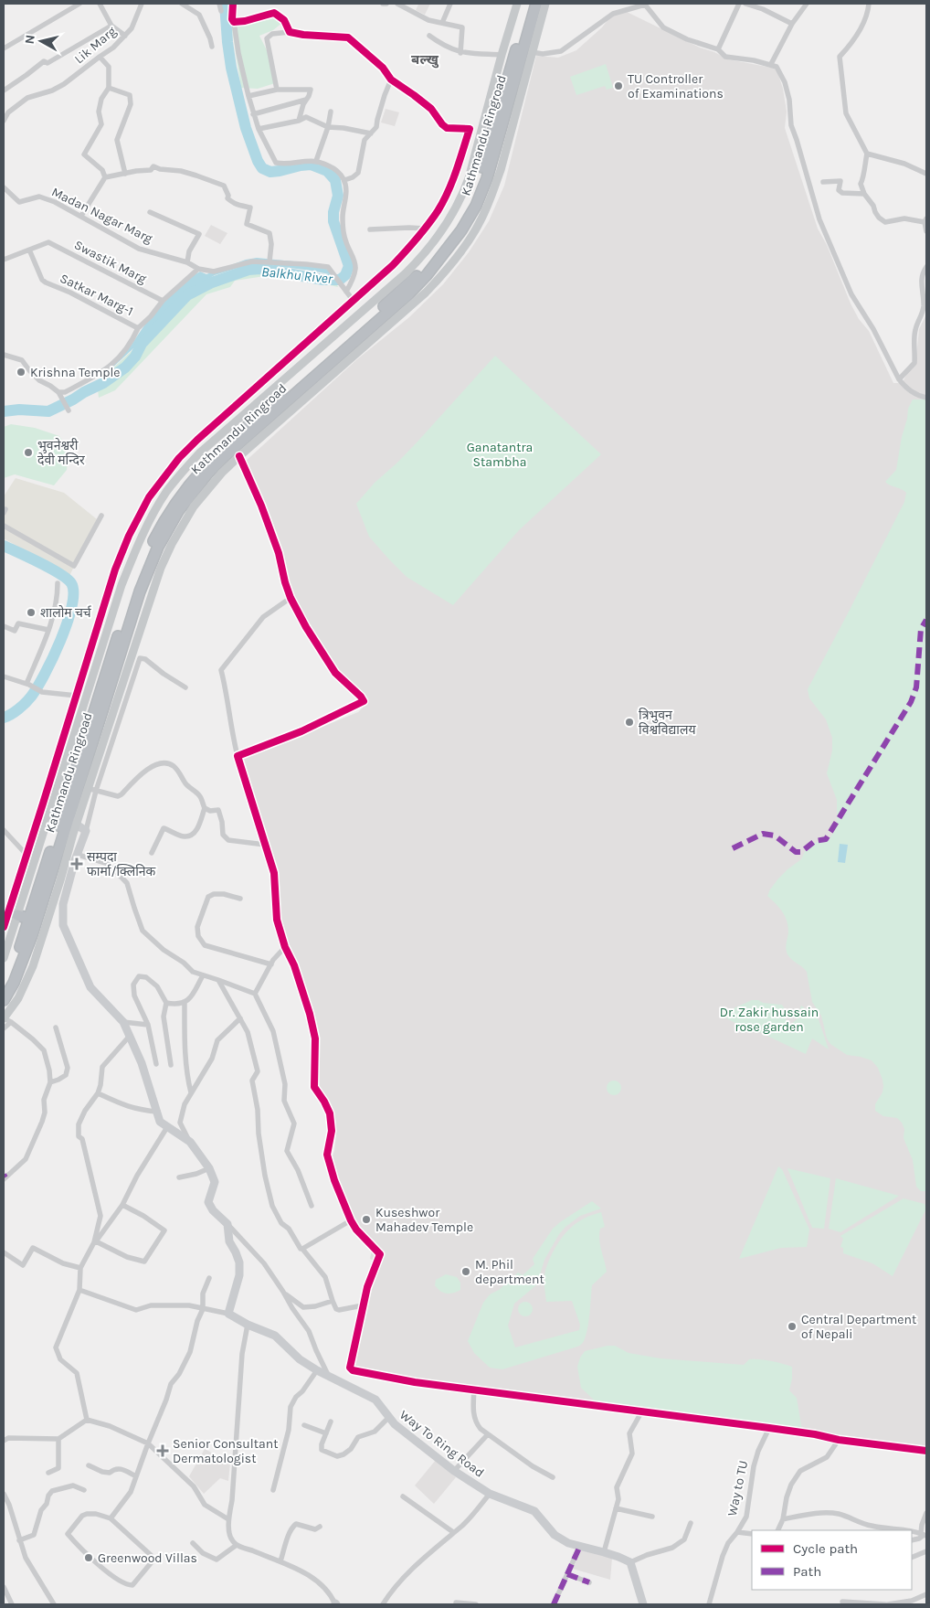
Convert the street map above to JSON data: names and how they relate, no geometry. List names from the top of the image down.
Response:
{
  "streets": {
    "highway": ["Kathmandu Ringroad"],
    "street": [
      "Lik Marg",
      "Madan Nagar Marg",
      "Swastik Marg",
      "Satkar Marg-1",
      "Way To Ring Road",
      "Way to TU"
    ]
  },
  "crossings": [
    ["Swastik Marg", "Satkar Marg-1"]
  ],
  "districts": ["बल्खु"],
  "water": ["Balkhu River"],
  "parks": ["Ganatantra Stambha", "Dr. Zakir hussain rose garden"],
  "places": {
    "other": [
      "TU Controller of Examinations",
      "Krishna Temple",
      "भुवनेश्वरी देवी मन्दिर",
      "शालोम चर्च",
      "त्रिभुवन विश्वविद्यालय",
      "Kuseshwor Mahadev Temple",
      "M. Phil department",
      "Central Department of Nepali",
      "Greenwood Villas"
    ],
    "health": ["सम्पदा फार्मा/क्लिनिक", "Senior Consultant Dermatologist"]
  },
  "legend": ["Cycle path", "Path"],
  "north": "left"
}
